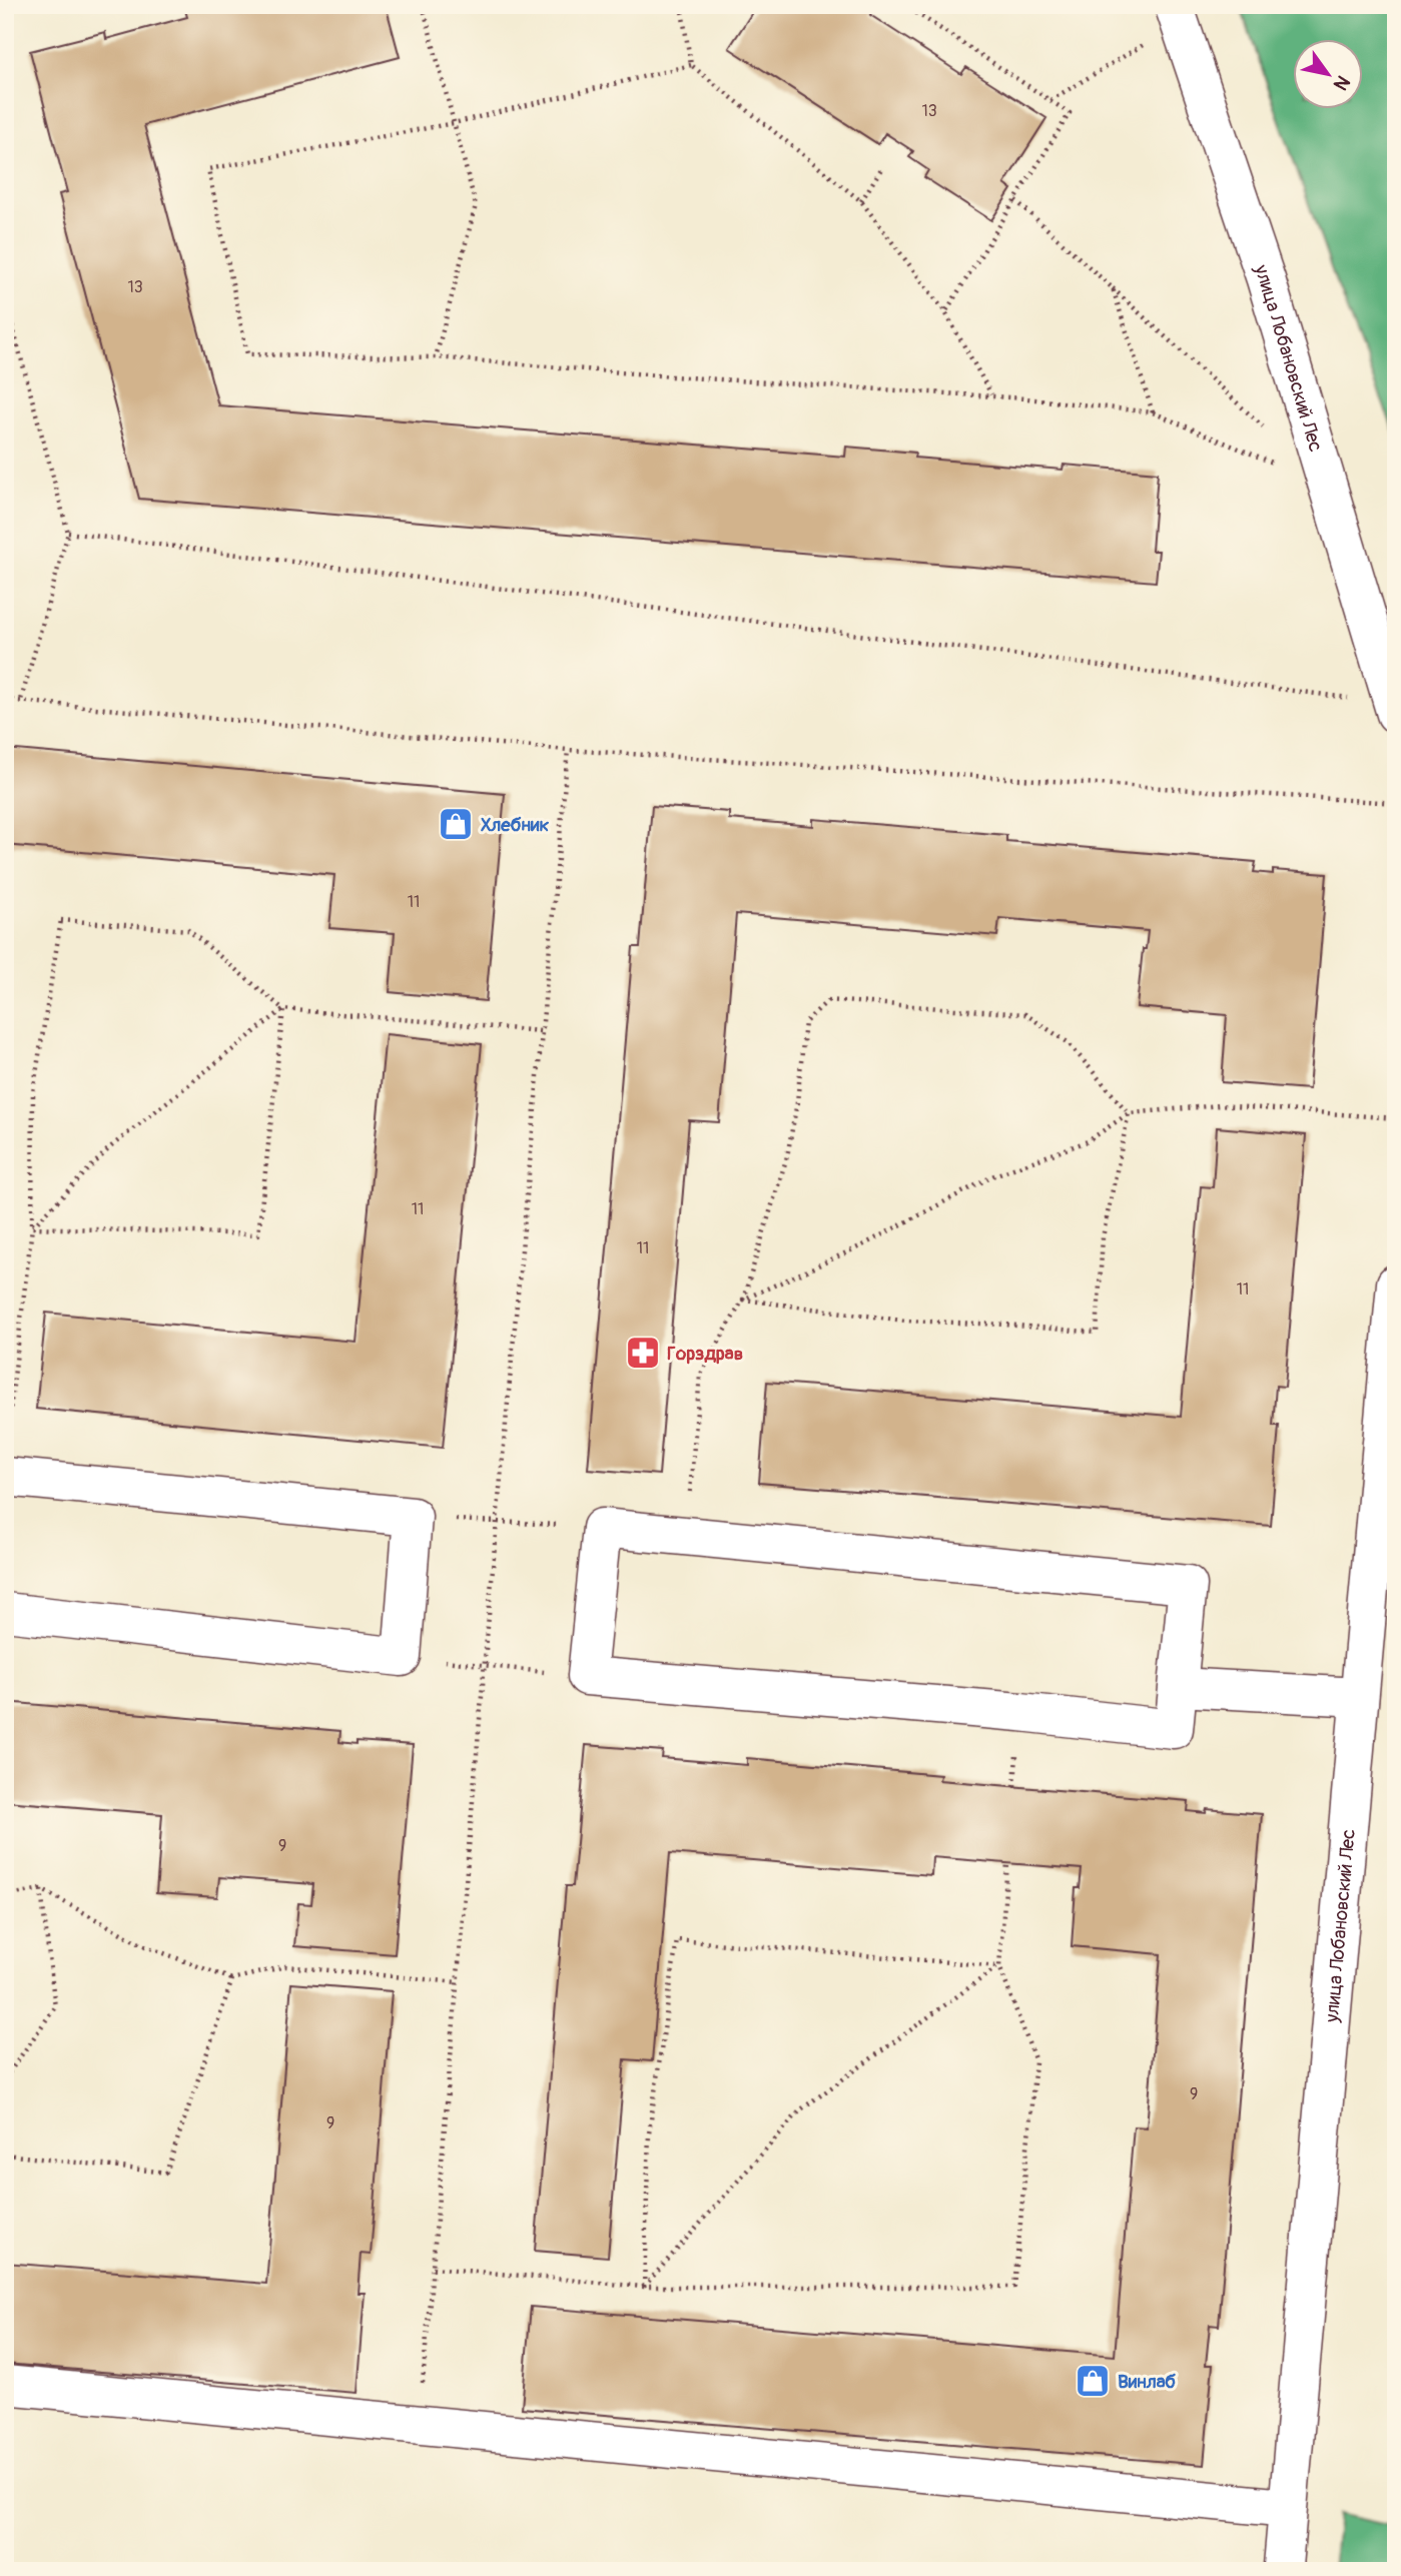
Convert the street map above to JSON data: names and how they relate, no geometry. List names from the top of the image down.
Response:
{
  "streets": {
    "street": ["улица Лобановский Лес"]
  },
  "places": {
    "shop": ["Хлебник", "Винлаб"],
    "pharmacy": ["Горздрав"]
  },
  "house_numbers": [
    "13",
    "13",
    "11",
    "11",
    "11",
    "11",
    "9",
    "9",
    "9"
  ],
  "north": "bottom right"
}
